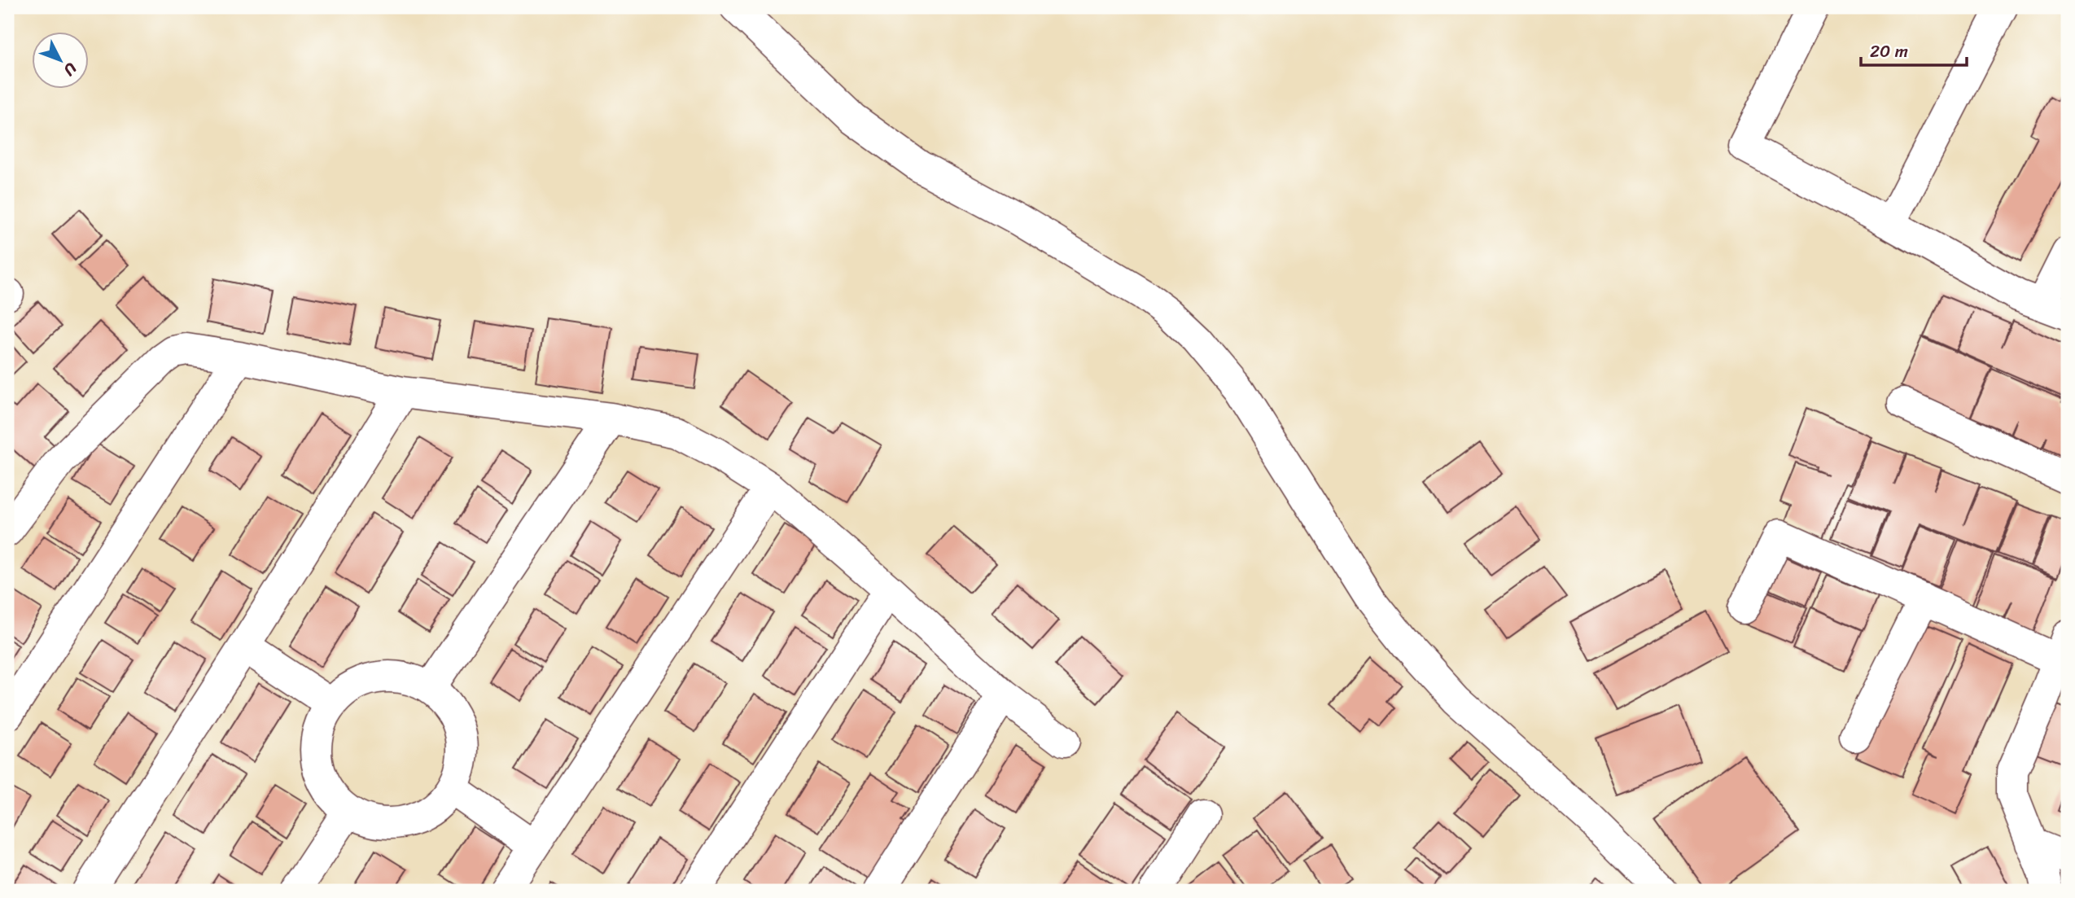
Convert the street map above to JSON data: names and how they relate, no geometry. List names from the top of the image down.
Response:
{
  "scale_bar": "20 m",
  "north": "bottom right"
}
